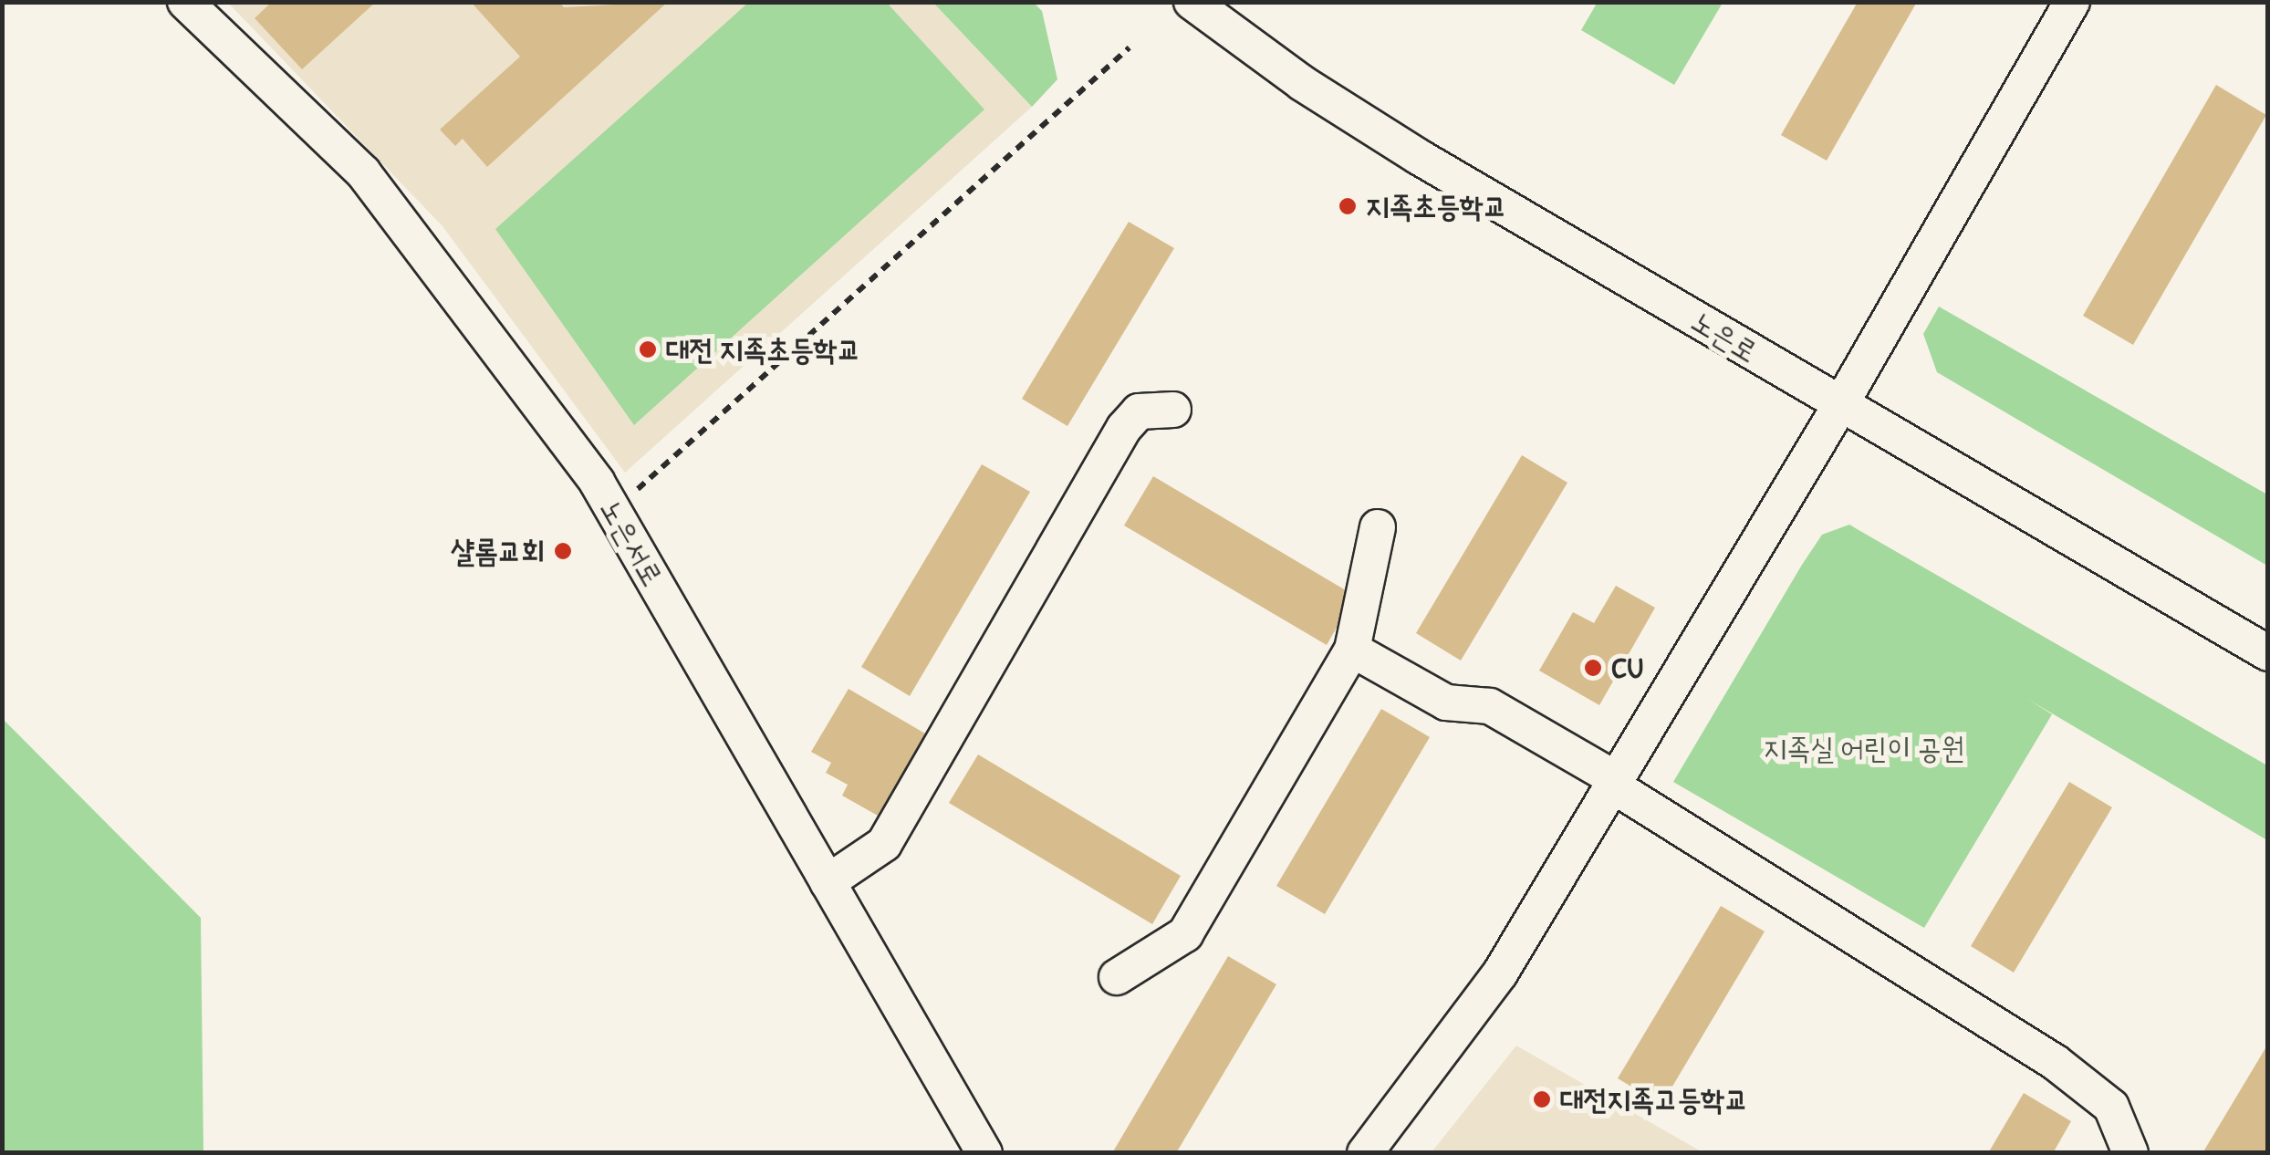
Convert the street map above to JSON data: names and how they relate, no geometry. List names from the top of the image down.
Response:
{
  "streets": {
    "street": ["노은로", "노은서로"]
  },
  "parks": ["지족실 어린이 공원"],
  "places": [
    "지족초등학교",
    "대전 지족초등학교",
    "샬롬교회",
    "CU",
    "대전지족고등학교"
  ]
}
